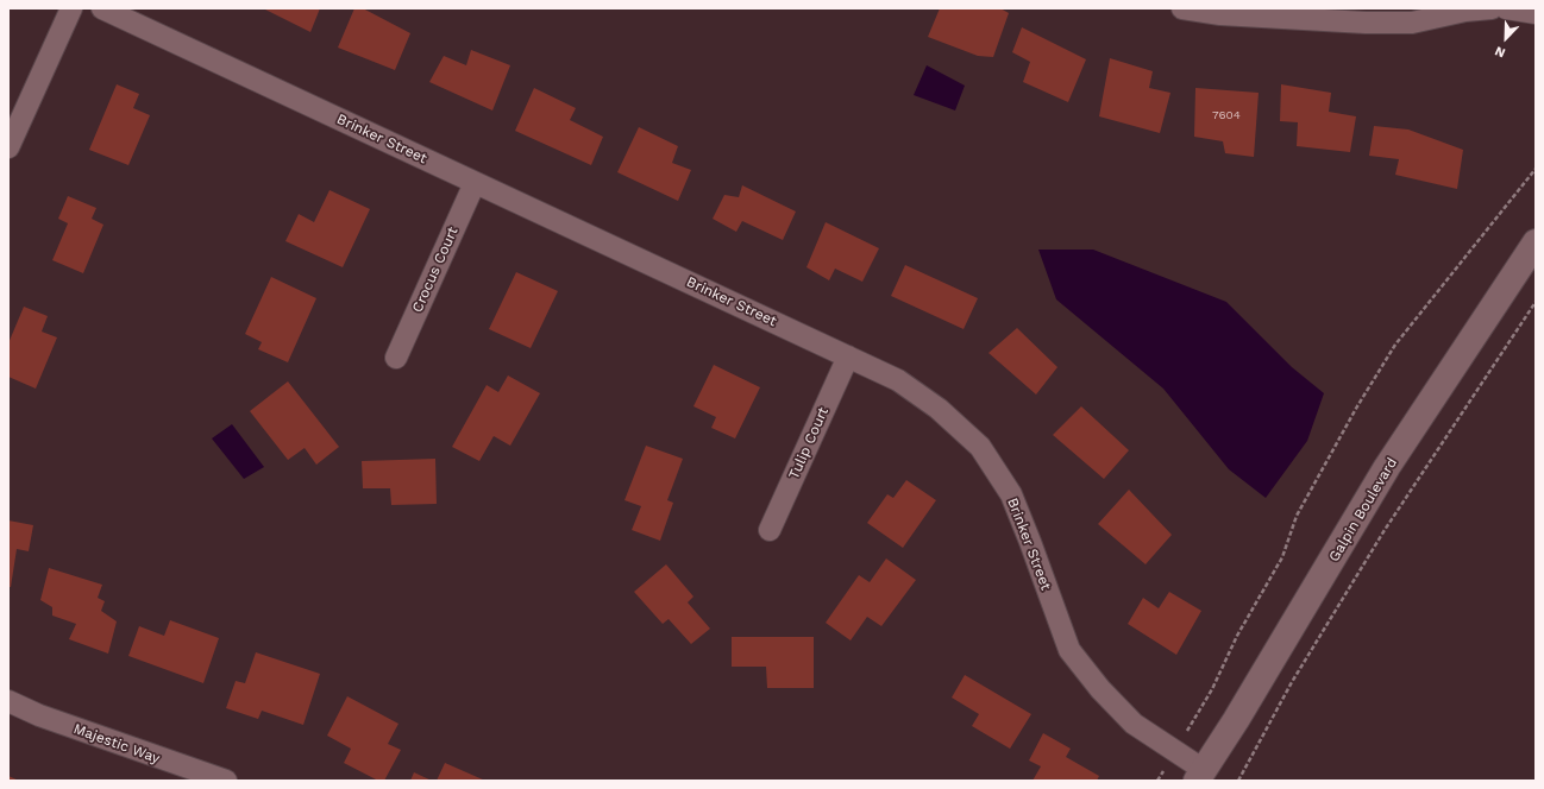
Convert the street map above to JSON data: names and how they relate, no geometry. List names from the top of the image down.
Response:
{
  "streets": {
    "street": [
      "Brinker Street",
      "Crocus Court",
      "Tulip Court",
      "Galpin Boulevard",
      "Majestic Way"
    ]
  },
  "crossings": [
    ["Brinker Street", "Crocus Court"],
    ["Brinker Street", "Tulip Court"],
    ["Brinker Street", "Galpin Boulevard"]
  ],
  "house_numbers": ["7604"],
  "north": "bottom left"
}
